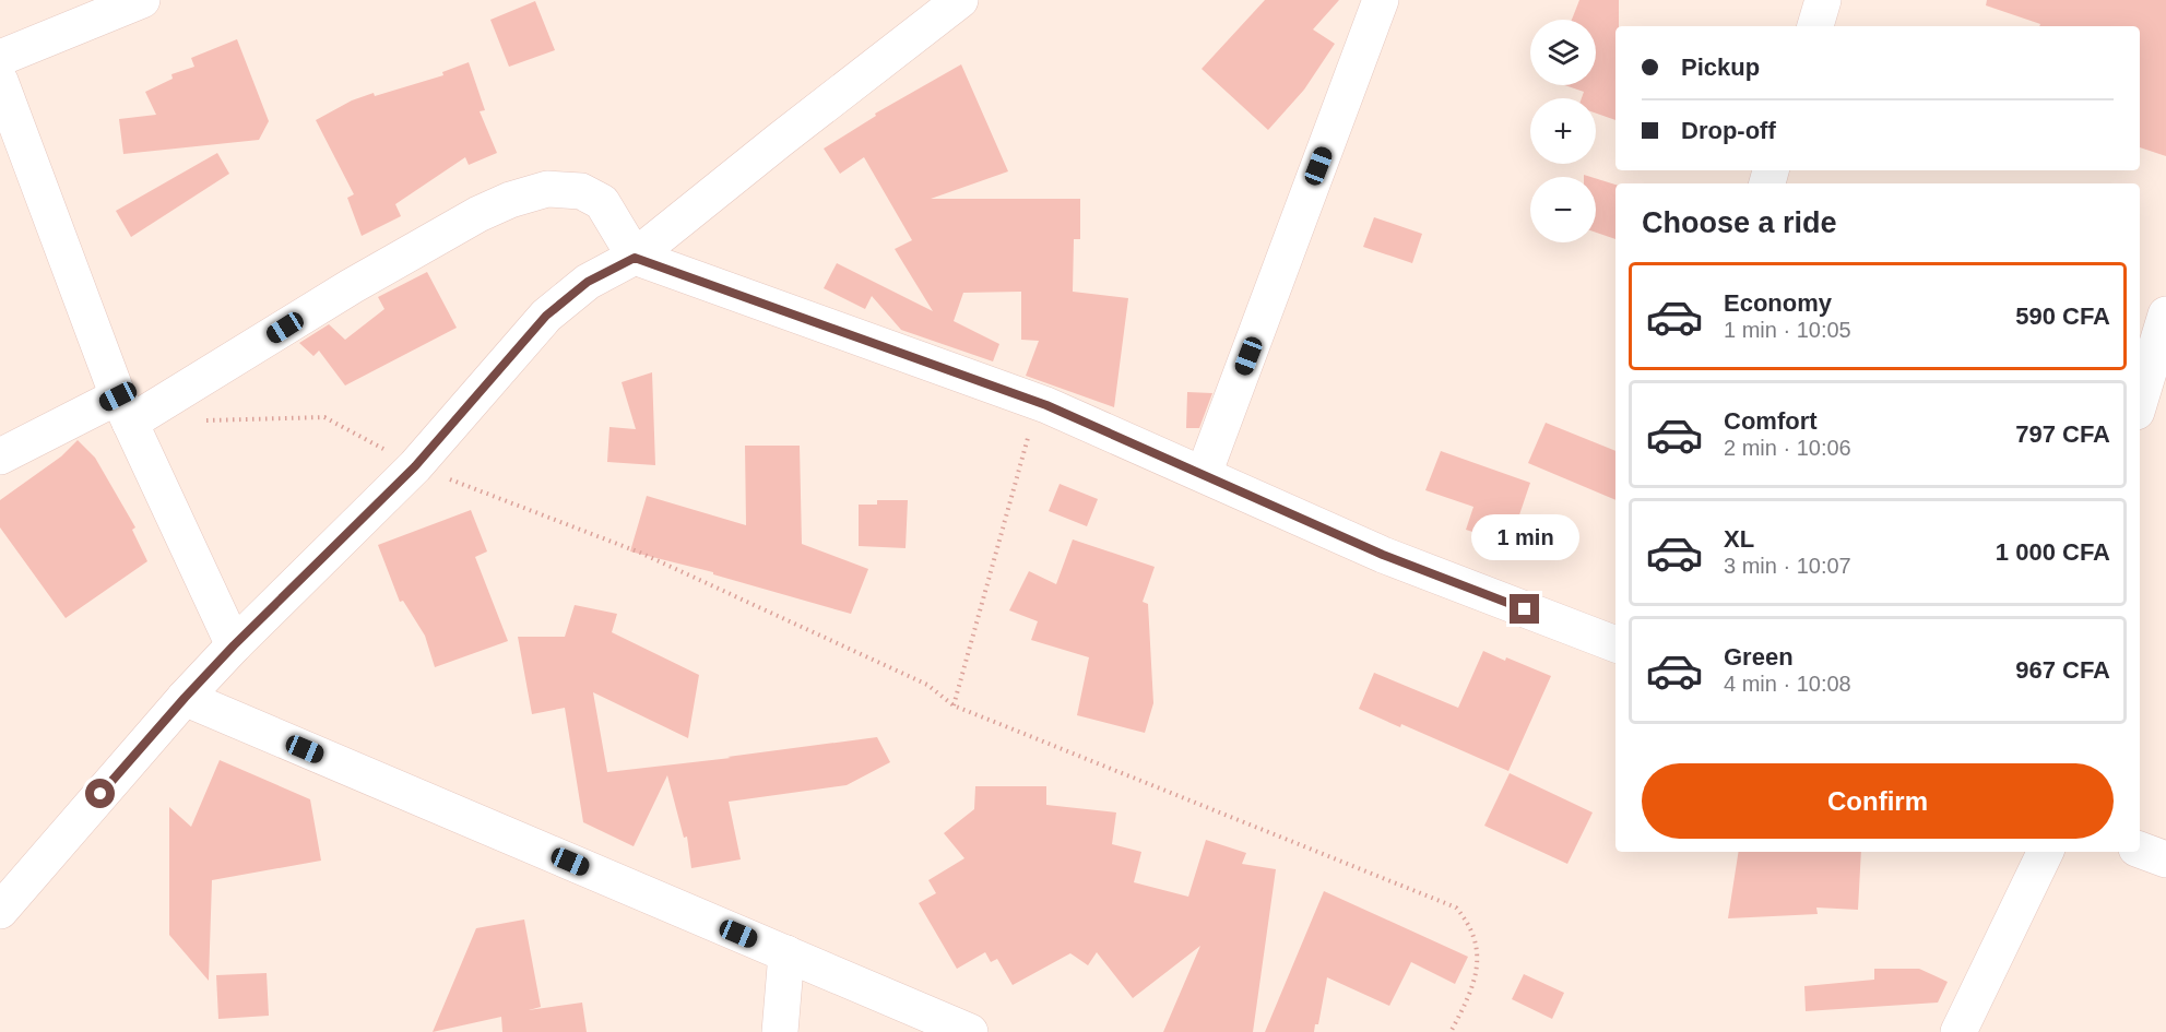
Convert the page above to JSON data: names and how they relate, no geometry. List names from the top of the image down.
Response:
{
  "page": {
    "map_buttons": ["+", "−"],
    "banner": ["Pickup", "Drop-off"],
    "heading": "Choose a ride",
    "list": [
      {
        "name": "Economy",
        "note": "1 min · 10:05",
        "value": "590 CFA"
      },
      {
        "name": "Comfort",
        "note": "2 min · 10:06",
        "value": "797 CFA"
      },
      {
        "name": "XL",
        "note": "3 min · 10:07",
        "value": "1 000 CFA"
      },
      {
        "name": "Green",
        "note": "4 min · 10:08",
        "value": "967 CFA"
      }
    ],
    "bubble": "1 min",
    "buttons": "Confirm"
  }
}
